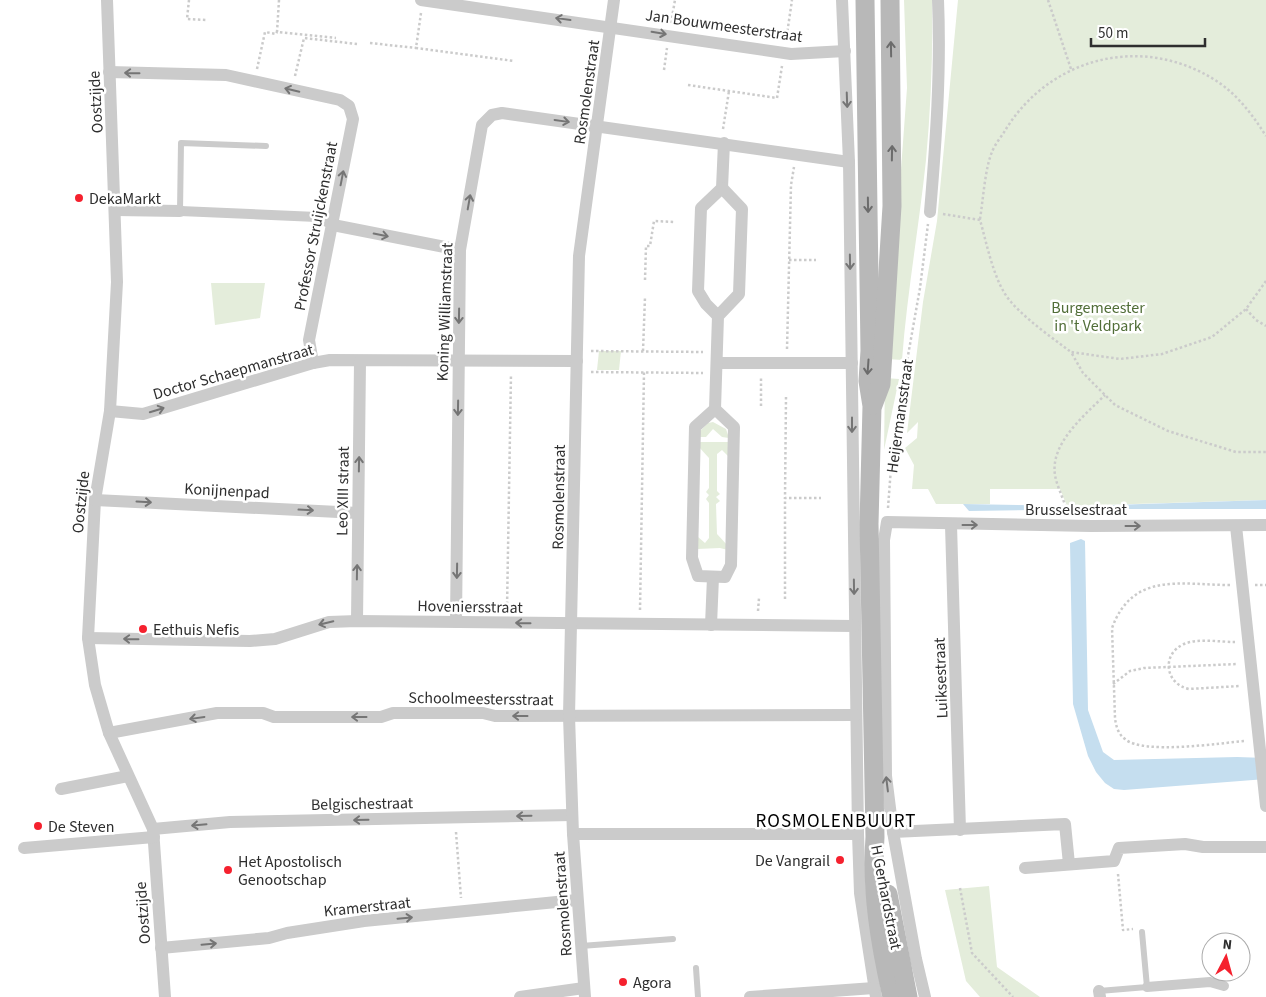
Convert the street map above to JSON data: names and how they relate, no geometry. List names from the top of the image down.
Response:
{
  "streets": {
    "main road": ["Heijermansstraat", "H Gerhardstraat"],
    "street": [
      "Jan Bouwmeesterstraat",
      "Rosmolenstraat",
      "Oostzijde",
      "Professor Struijckenstraat",
      "Koning Williamstraat",
      "Doctor Schaepmanstraat",
      "Konijnenpad",
      "Leo XIII straat",
      "Brusselsestraat",
      "Hoveniersstraat",
      "Luiksestraat",
      "Schoolmeestersstraat",
      "Belgischestraat",
      "Kramerstraat"
    ]
  },
  "crossings": [
    ["Jan Bouwmeesterstraat", "Rosmolenstraat"],
    ["Rosmolenstraat", "Koning Williamstraat"],
    ["Rosmolenstraat", "Doctor Schaepmanstraat"],
    ["Rosmolenstraat", "Hoveniersstraat"],
    ["Rosmolenstraat", "Schoolmeestersstraat"],
    ["Rosmolenstraat", "Belgischestraat"],
    ["Rosmolenstraat", "Kramerstraat"],
    ["Oostzijde", "Doctor Schaepmanstraat"],
    ["Oostzijde", "Konijnenpad"],
    ["Oostzijde", "Hoveniersstraat"],
    ["Oostzijde", "Schoolmeestersstraat"],
    ["Oostzijde", "Belgischestraat"],
    ["Oostzijde", "Kramerstraat"],
    ["Professor Struijckenstraat", "Doctor Schaepmanstraat"],
    ["Koning Williamstraat", "Doctor Schaepmanstraat"],
    ["Koning Williamstraat", "Hoveniersstraat"],
    ["Doctor Schaepmanstraat", "Leo XIII straat"],
    ["Heijermansstraat", "Brusselsestraat"],
    ["Heijermansstraat", "H Gerhardstraat"],
    ["Konijnenpad", "Leo XIII straat"],
    ["Leo XIII straat", "Hoveniersstraat"],
    ["Brusselsestraat", "Luiksestraat"]
  ],
  "one_way": [
    "Doctor Schaepmanstraat",
    "Konijnenpad",
    "Leo XIII straat",
    "Brusselsestraat",
    "Hoveniersstraat",
    "Schoolmeestersstraat",
    "Belgischestraat",
    "Kramerstraat"
  ],
  "districts": ["ROSMOLENBUURT"],
  "parks": ["Burgemeester in 't Veldpark"],
  "places": [
    "DekaMarkt",
    "Eethuis Nefis",
    "De Steven",
    "De Vangrail",
    "Het Apostolisch Genootschap",
    "Agora"
  ],
  "scale_bar": "50 m",
  "north": "top"
}
